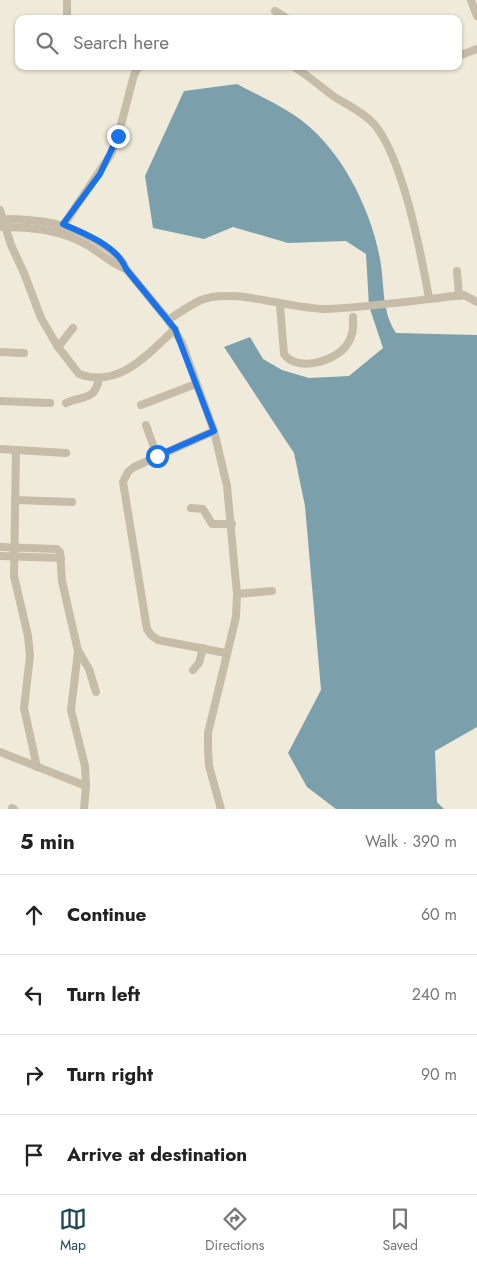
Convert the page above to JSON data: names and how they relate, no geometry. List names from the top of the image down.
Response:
{
  "page": {
    "search": "Search here",
    "heading": ["5 min", "Walk · 390 m"],
    "list": [
      ["Continue", "60 m"],
      ["Turn left", "240 m"],
      ["Turn right", "90 m"],
      "Arrive at destination"
    ],
    "nav": ["Map", "Directions", "Saved"]
  }
}
